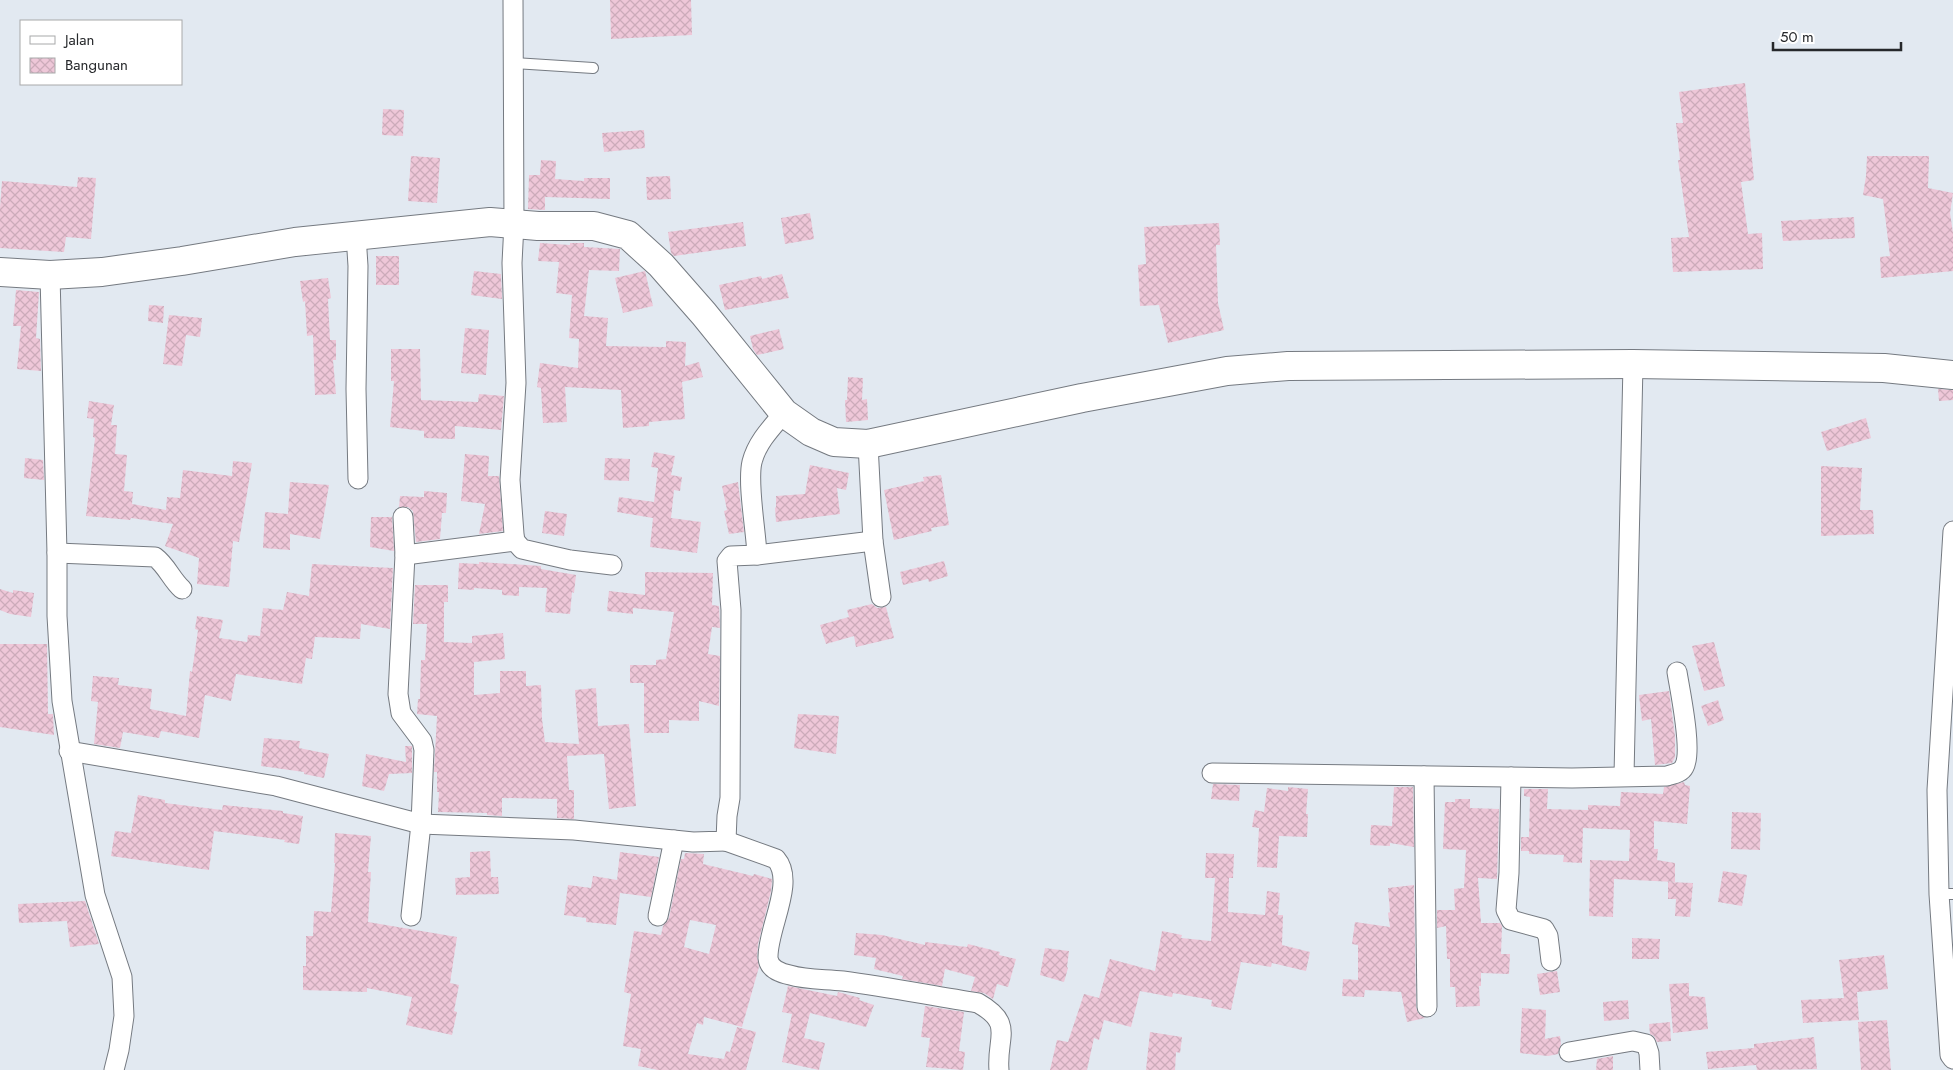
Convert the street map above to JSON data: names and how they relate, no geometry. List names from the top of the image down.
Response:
{
  "legend": ["Jalan", "Bangunan"],
  "scale_bar": "50 m"
}
